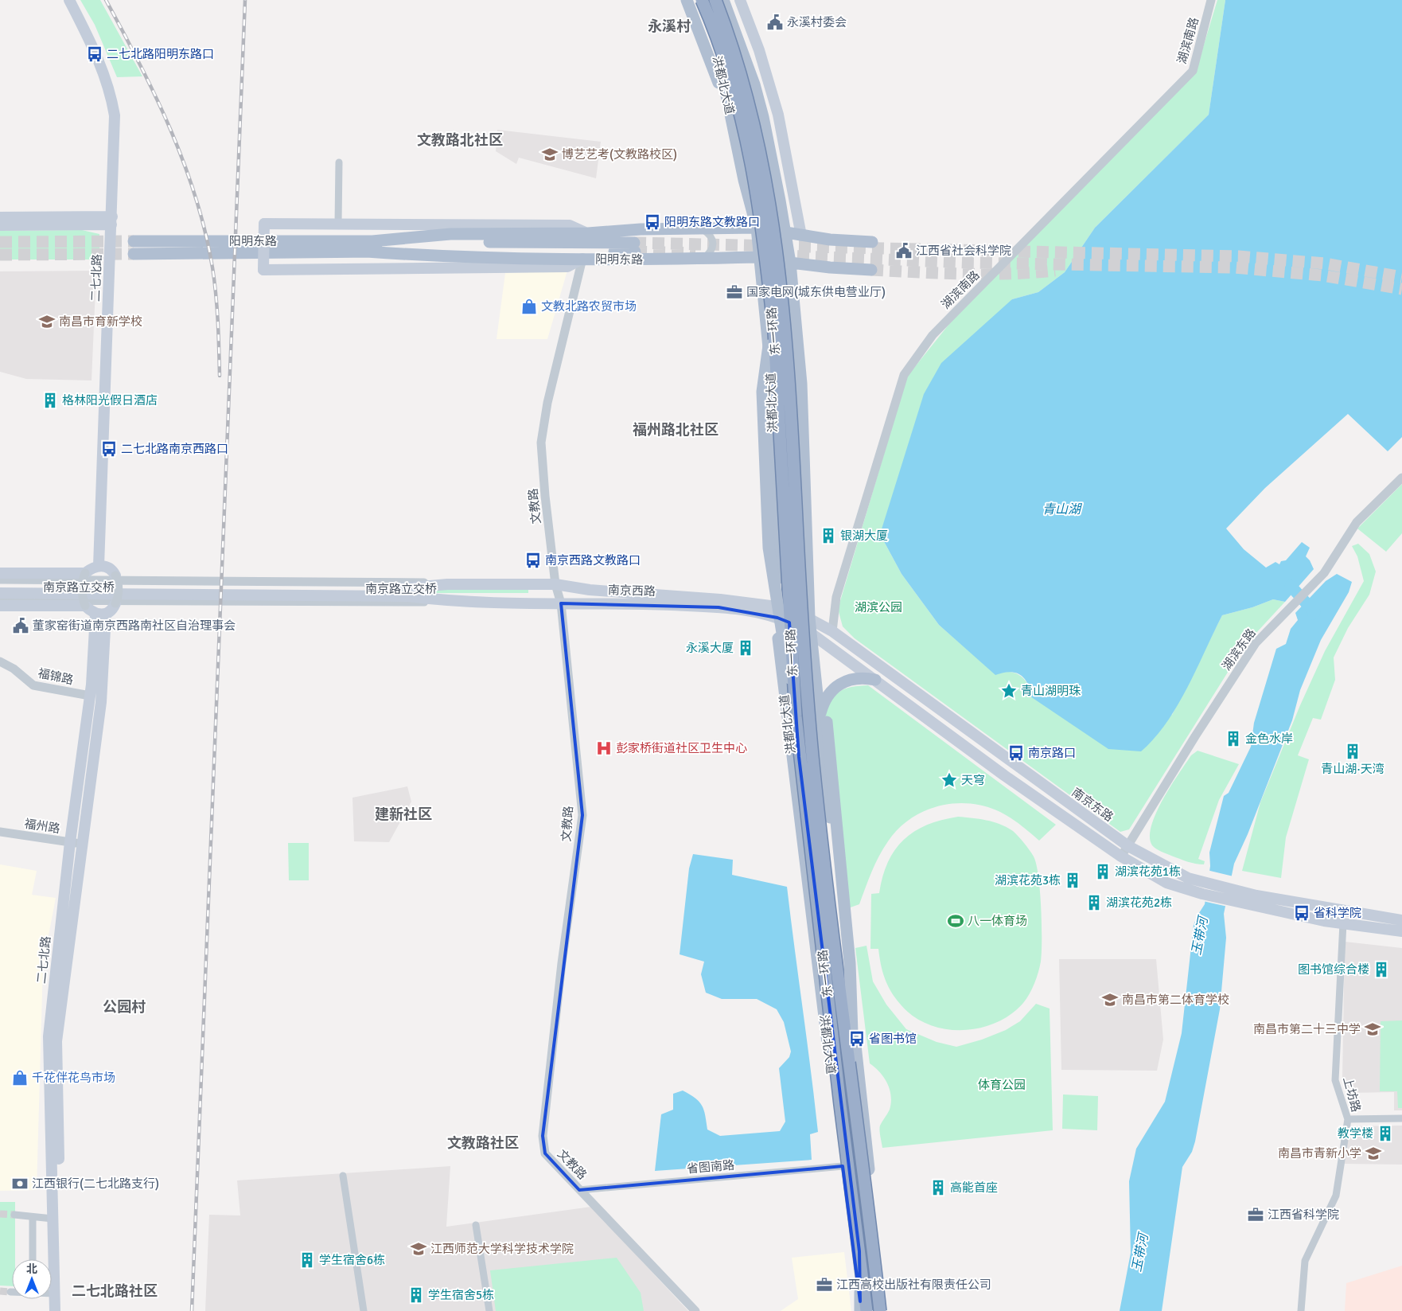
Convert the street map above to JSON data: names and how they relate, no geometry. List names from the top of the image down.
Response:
{
  "streets": {
    "highway": ["东一环路"],
    "main road": [
      "洪都北大道",
      "阳明东路",
      "二七北路",
      "南京路立交桥",
      "南京西路",
      "南京东路"
    ],
    "street": [
      "湖滨南路",
      "文教路",
      "湖滨东路",
      "福锦路",
      "福州路",
      "上坊路",
      "省图南路"
    ]
  },
  "crossings": [
    ["湖滨南路", "南京东路"],
    ["洪都北大道", "阳明东路"],
    ["洪都北大道", "南京西路"],
    ["洪都北大道", "省图南路"],
    ["阳明东路", "文教路"],
    ["二七北路", "福锦路"],
    ["二七北路", "福州路"],
    ["文教路", "南京西路"],
    ["文教路", "省图南路"],
    ["南京路立交桥", "南京西路"],
    ["南京西路", "南京东路"],
    ["湖滨东路", "南京东路"]
  ],
  "districts": [
    "永溪村",
    "文教路北社区",
    "福州路北社区",
    "建新社区",
    "公园村",
    "文教路社区",
    "二七北路社区"
  ],
  "water": ["青山湖", "玉带河"],
  "parks": ["湖滨公园", "体育公园"],
  "places": {
    "public building": ["永溪村委会", "江西省社会科学院", "董家窑街道南京西路南社区自治理事会"],
    "bus stop": [
      "二七北路阳明东路口",
      "阳明东路文教路口",
      "二七北路南京西路口",
      "南京西路文教路口",
      "南京路口",
      "省科学院",
      "省图书馆"
    ],
    "school or university": [
      "博艺艺考(文教路校区)",
      "南昌市育新学校",
      "南昌市第二体育学校",
      "南昌市第二十三中学",
      "南昌市青新小学",
      "江西师范大学科学技术学院"
    ],
    "office": ["国家电网(城东供电营业厅)", "江西省科学院", "江西高校出版社有限责任公司"],
    "shop": ["文教北路农贸市场", "千花伴花鸟市场"],
    "building": [
      "格林阳光假日酒店",
      "银湖大厦",
      "永溪大厦",
      "金色水岸",
      "青山湖·天湾",
      "湖滨花苑1栋",
      "湖滨花苑3栋",
      "湖滨花苑2栋",
      "图书馆综合楼",
      "教学楼",
      "高能首座",
      "学生宿舍6栋",
      "学生宿舍5栋"
    ],
    "place": ["青山湖明珠", "天穹"],
    "hospital": ["彭家桥街道社区卫生中心"],
    "sports": ["八一体育场"],
    "bank": ["江西银行(二七北路支行)"]
  },
  "north": "top"
}
